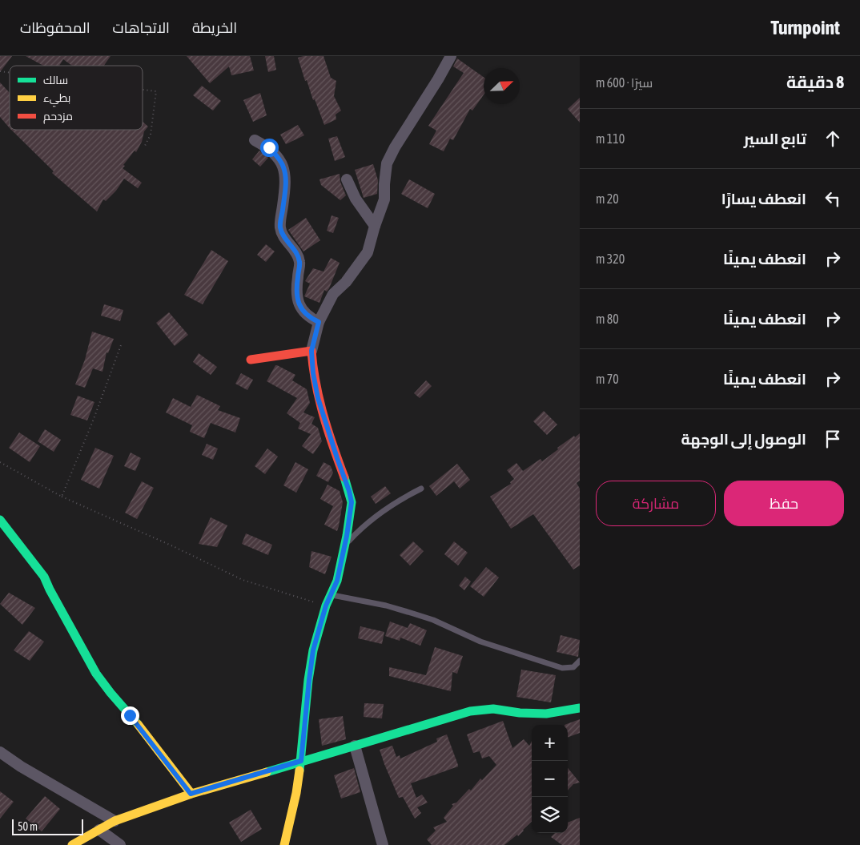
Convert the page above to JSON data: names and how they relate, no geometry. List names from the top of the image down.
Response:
{
  "legend": ["سالك", "بطيء", "مزدحم"],
  "scale_bar": "50 m",
  "north": "top right",
  "page": {
    "header": "Turnpoint",
    "nav": ["الخريطة", "الاتجاهات", "المحفوظات"],
    "heading": ["8 دقيقة", "سيرًا · 600 m"],
    "list": [
      ["تابع السير", "110 m"],
      ["انعطف يسارًا", "20 m"],
      ["انعطف يمينًا", "320 m"],
      ["انعطف يمينًا", "80 m"],
      ["انعطف يمينًا", "70 m"],
      "الوصول إلى الوجهة"
    ],
    "buttons": ["حفظ", "مشاركة"],
    "map_buttons": ["+", "−"],
    "scale": "50 m"
  }
}
